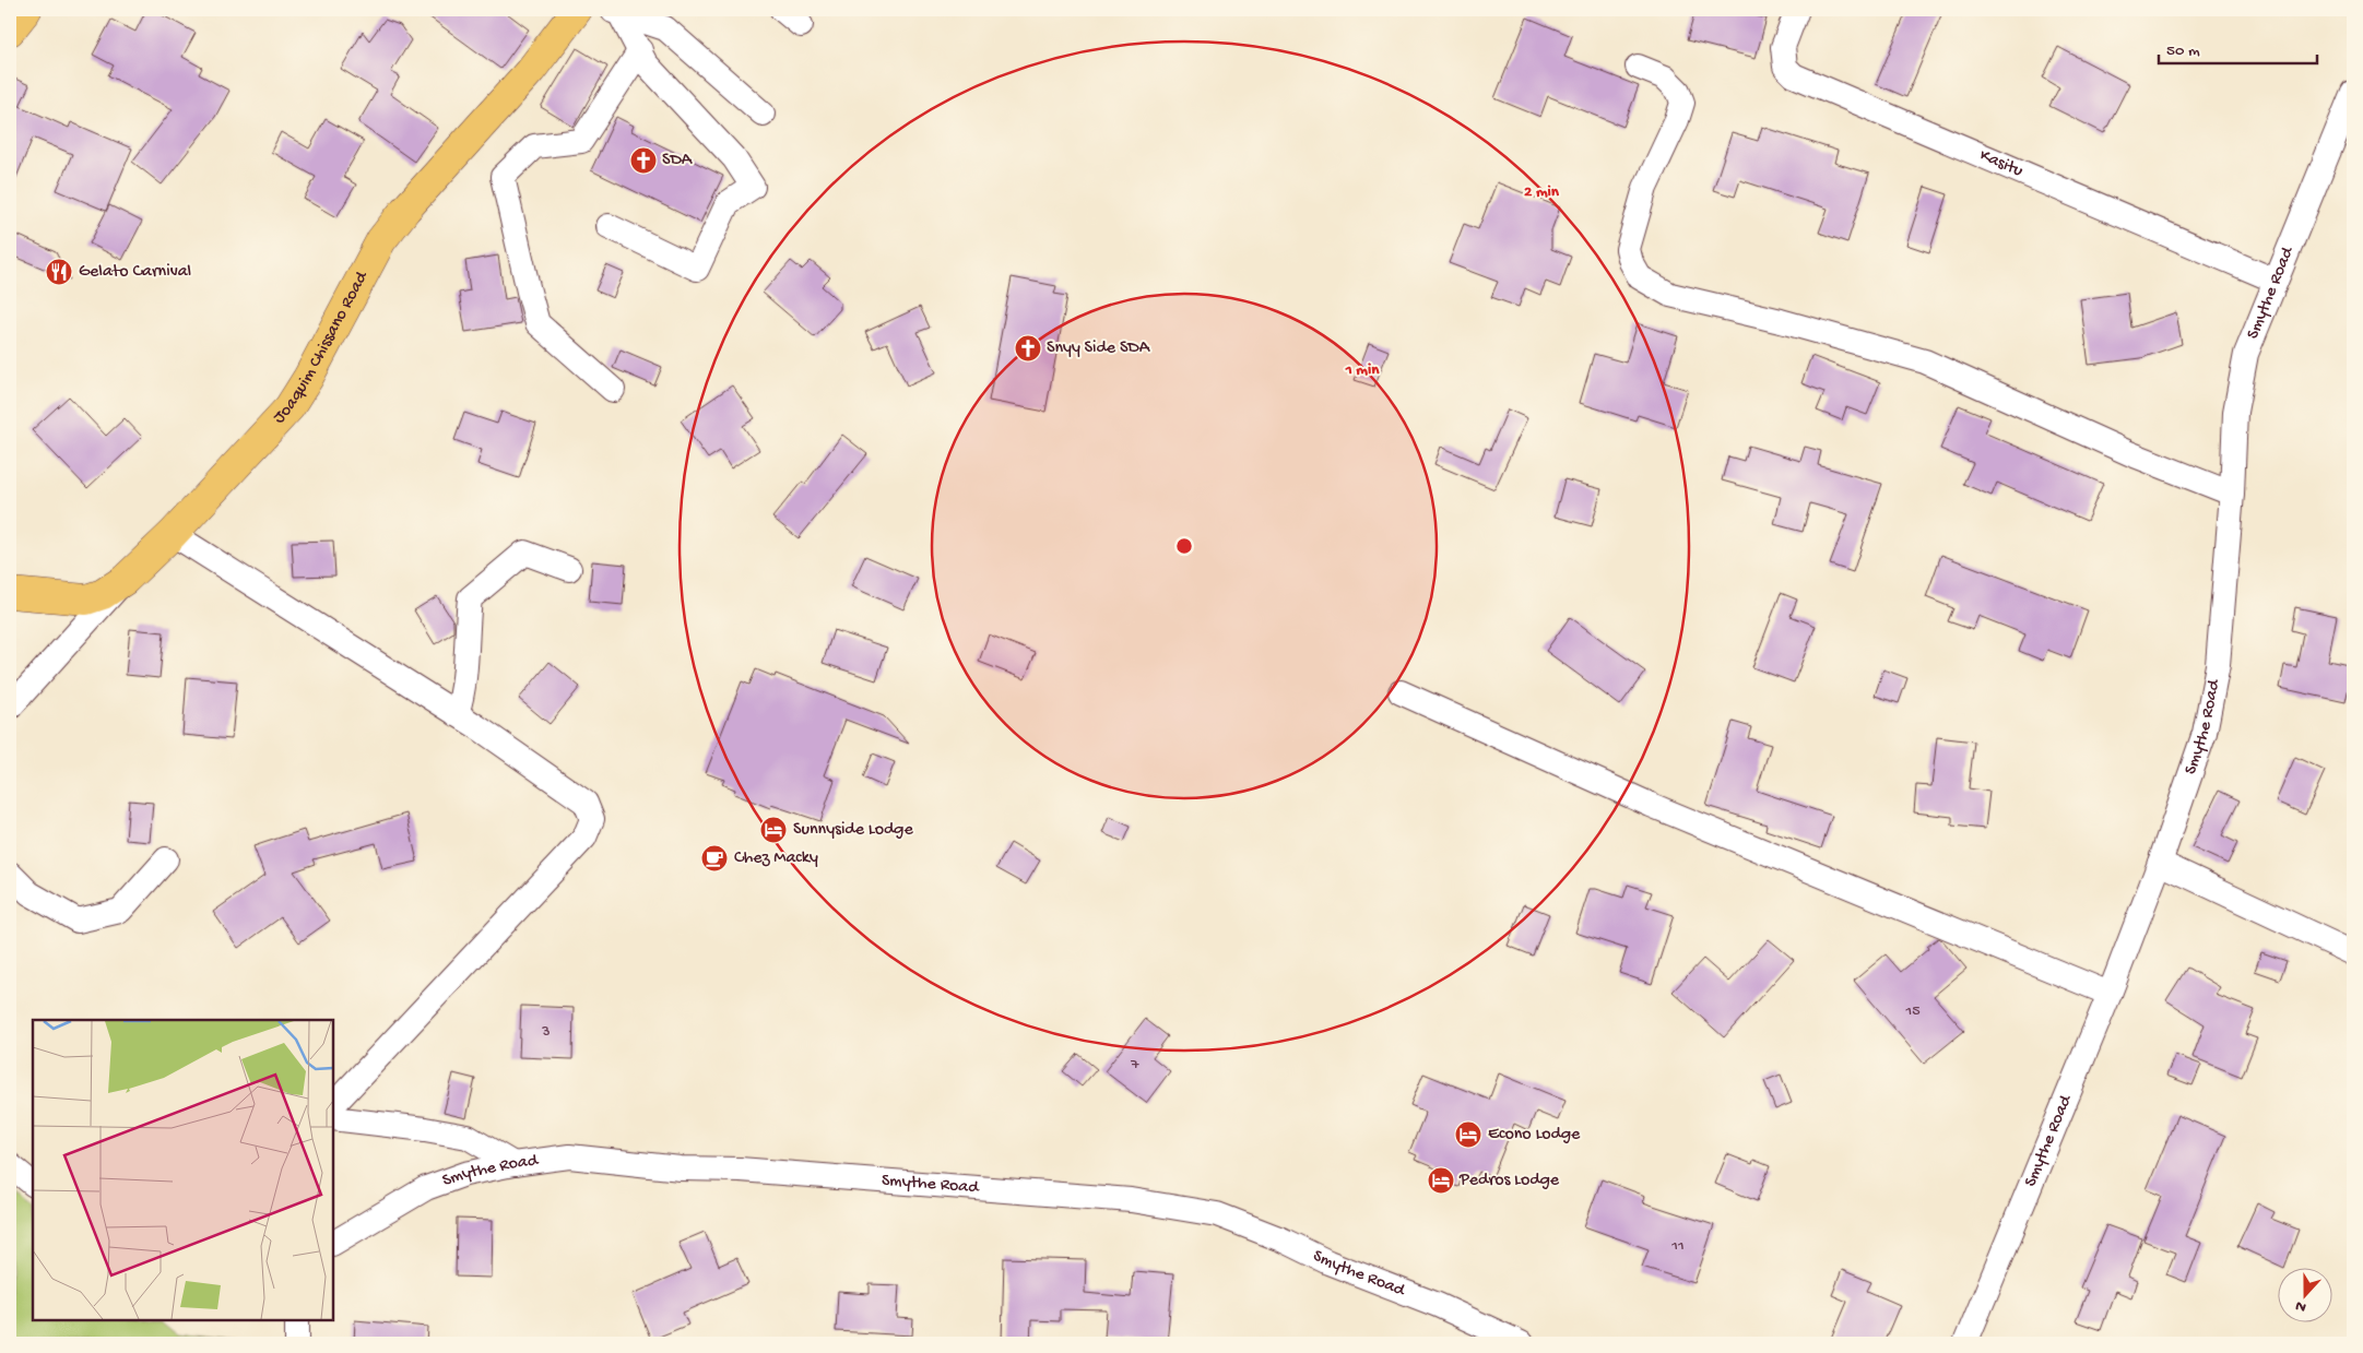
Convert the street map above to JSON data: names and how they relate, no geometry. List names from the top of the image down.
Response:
{
  "streets": {
    "main road": ["Joaquim Chissano Road"],
    "street": ["Kasitu", "Smythe Road"]
  },
  "crossings": [
    ["Kasitu", "Smythe Road"]
  ],
  "places": {
    "church": ["SDA", "Snyy Side SDA"],
    "restaurant": ["Gelato Carnival"],
    "hotel": ["Sunnyside Lodge", "Econo Lodge", "Pedros Lodge"],
    "cafe": ["Chez Macky"]
  },
  "house_numbers": [
    "15",
    "3",
    "7",
    "11"
  ],
  "scale_bar": "50 m",
  "north": "bottom",
  "rings": ["2 min", "1 min"]
}
